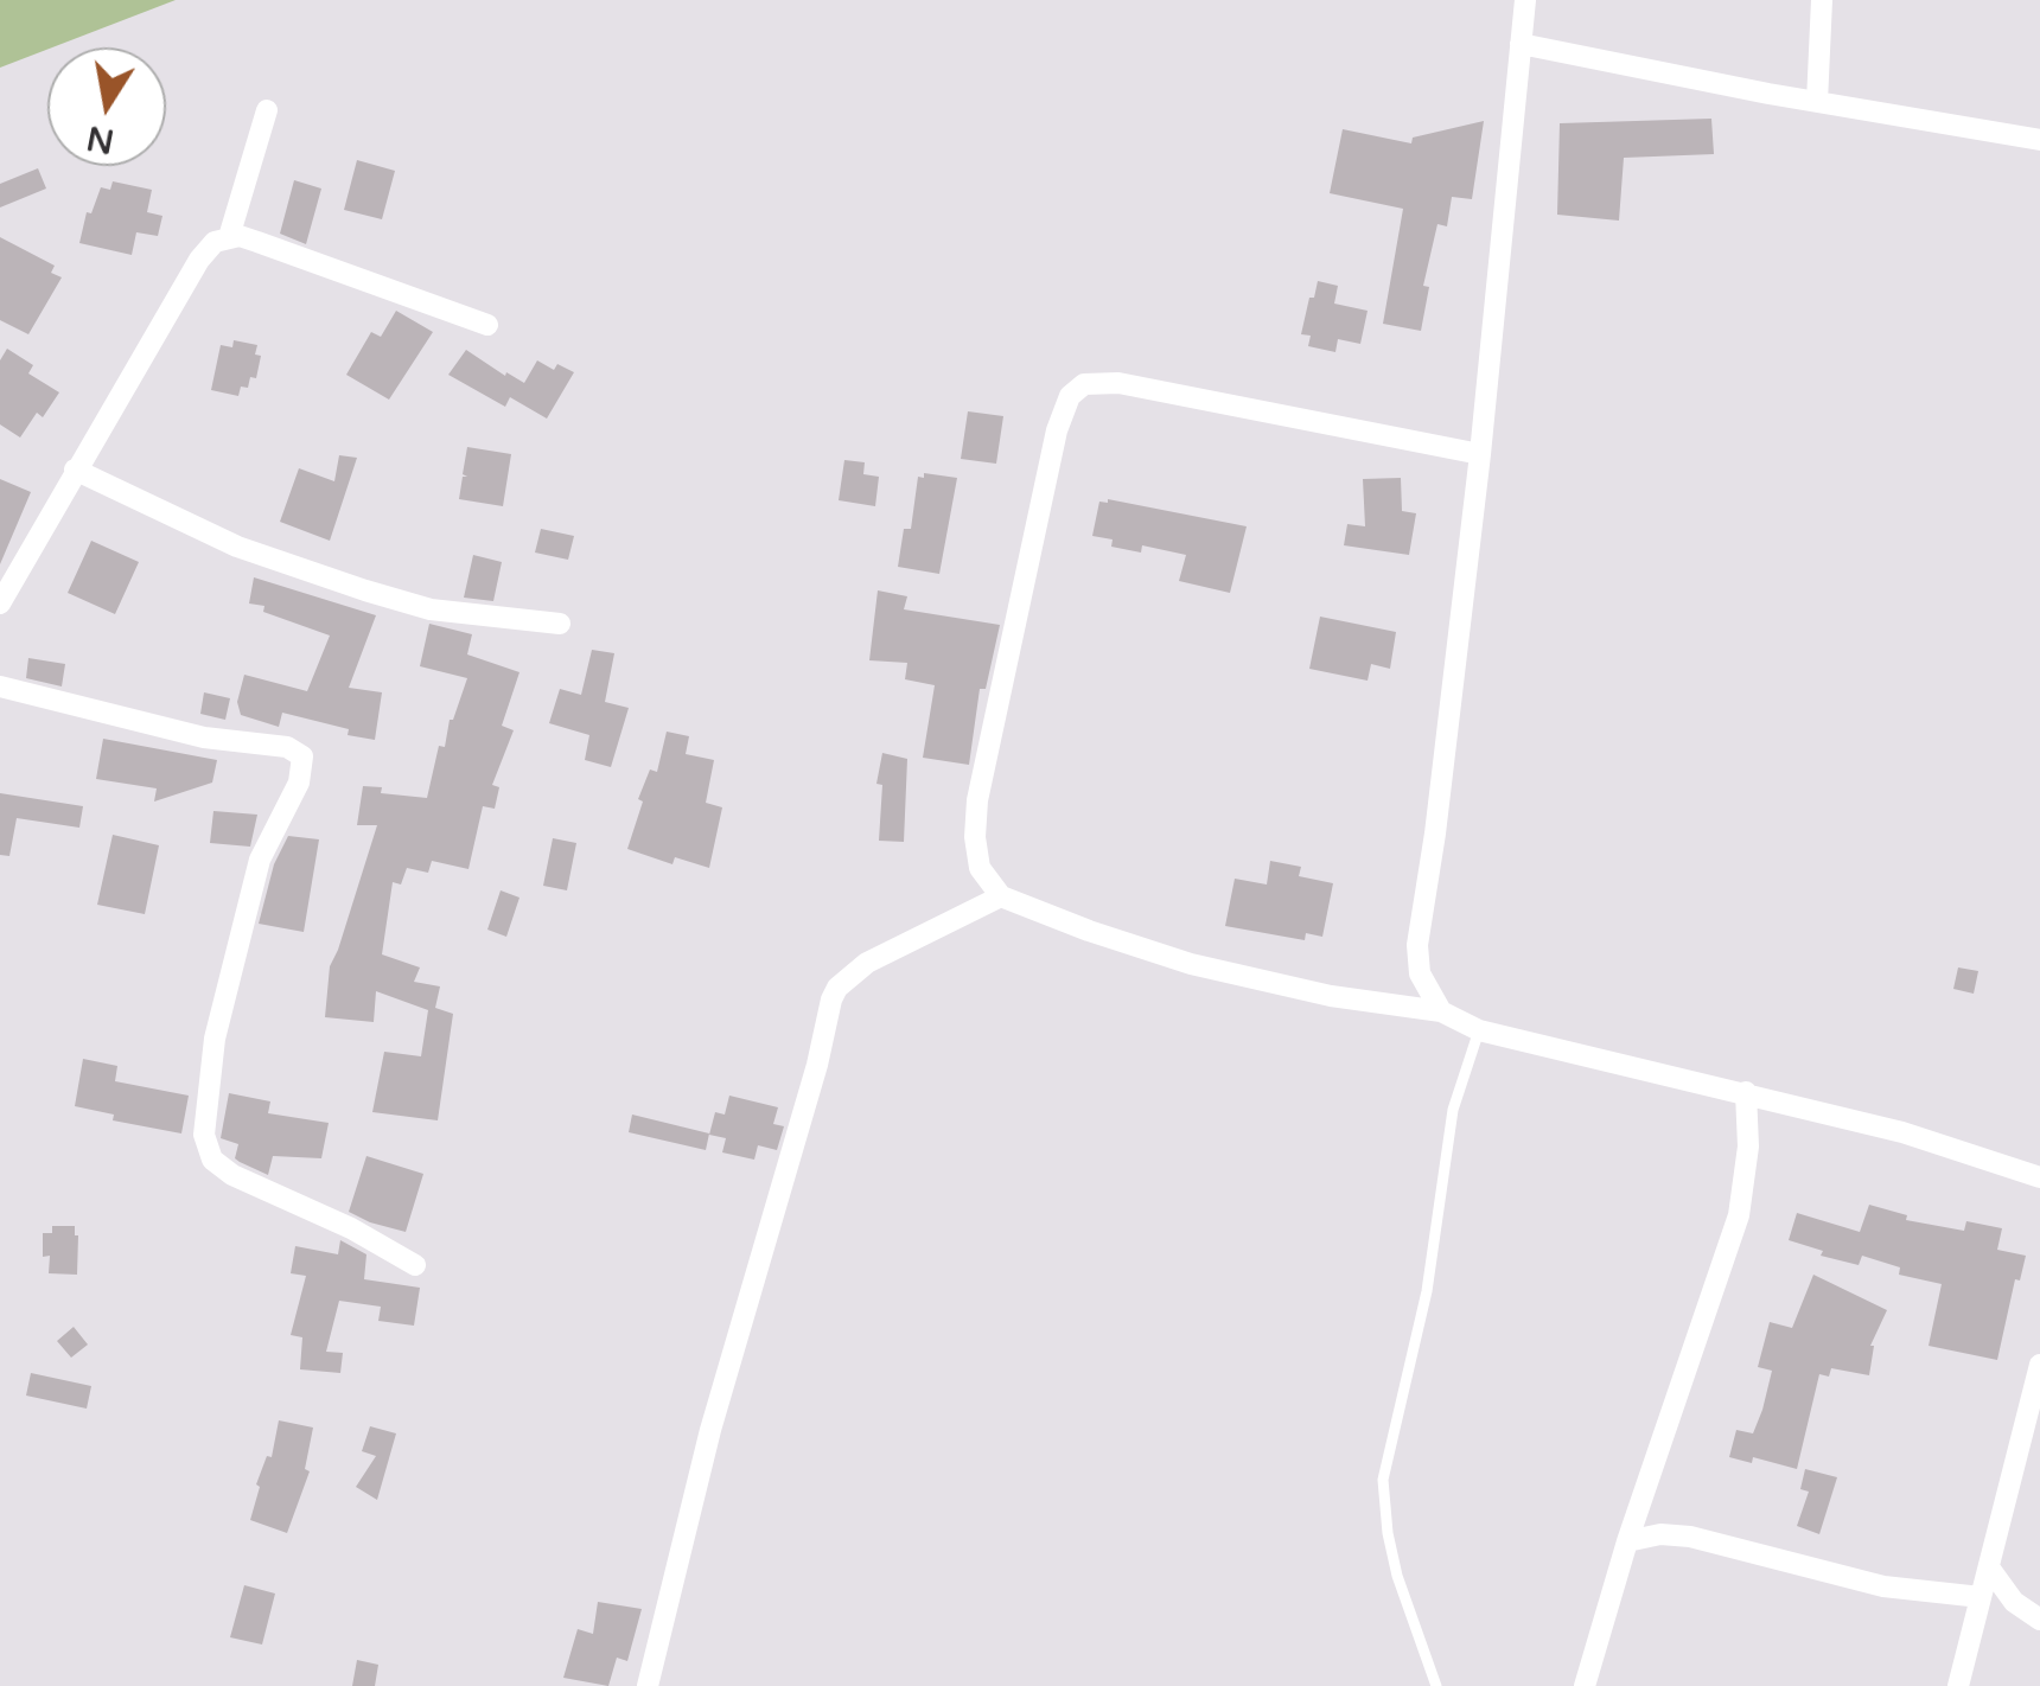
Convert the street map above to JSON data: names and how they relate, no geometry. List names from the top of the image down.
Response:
{
  "north": "bottom"
}
